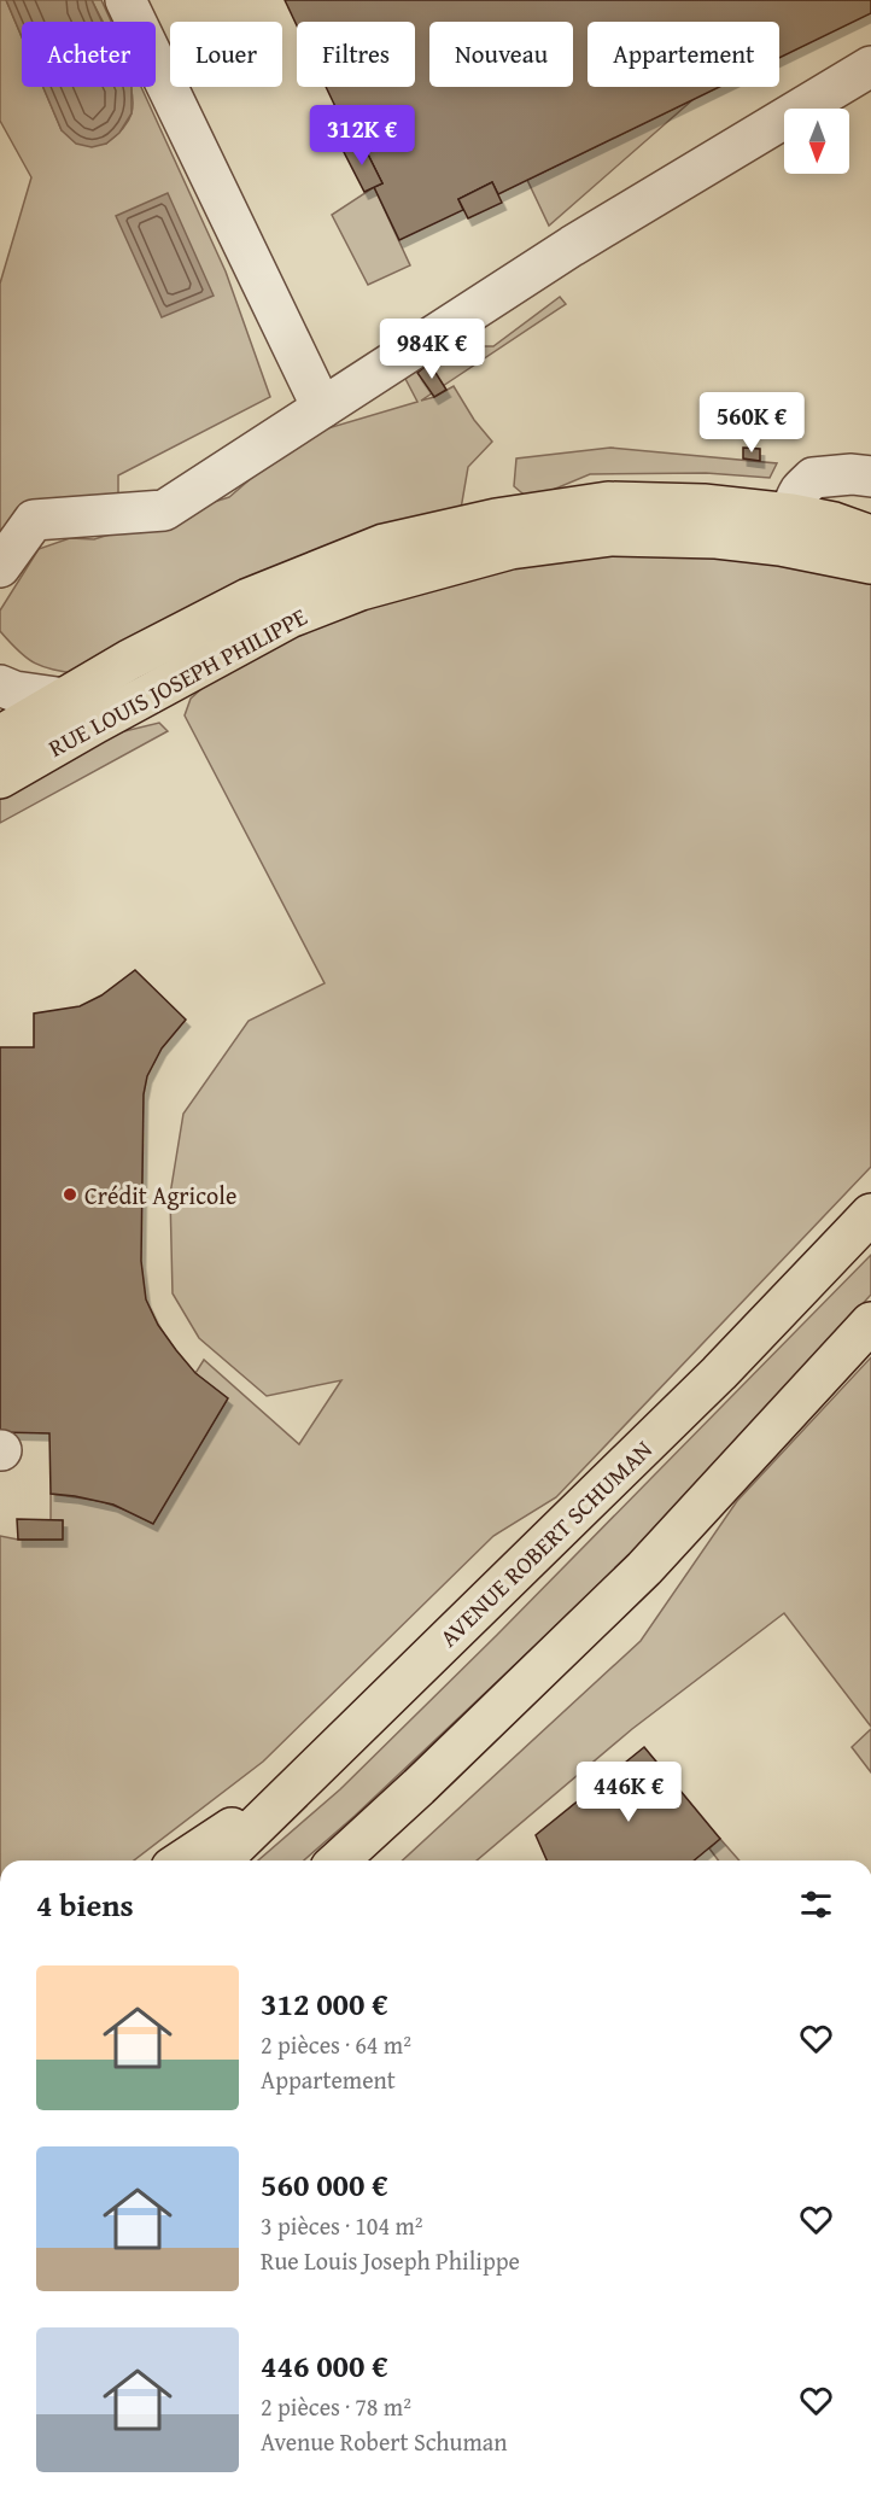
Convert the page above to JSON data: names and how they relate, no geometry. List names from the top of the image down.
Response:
{
  "streets": {
    "main road": ["RUE LOUIS JOSEPH PHILIPPE", "AVENUE ROBERT SCHUMAN"]
  },
  "places": ["Crédit Agricole"],
  "north": "bottom",
  "page": {
    "chip": [
      "Acheter",
      "Louer",
      "Filtres",
      "Nouveau",
      "Appartement"
    ],
    "price": [
      "312K €",
      "984K €",
      "560K €",
      "446K €"
    ],
    "heading": "4 biens",
    "list": [
      {
        "name": "312 000 €",
        "note": "2 pièces · 64 m² · Appartement"
      },
      {
        "name": "560 000 €",
        "note": "3 pièces · 104 m² · Rue Louis Joseph Philippe"
      },
      {
        "name": "446 000 €",
        "note": "2 pièces · 78 m² · Avenue Robert Schuman"
      }
    ]
  }
}
